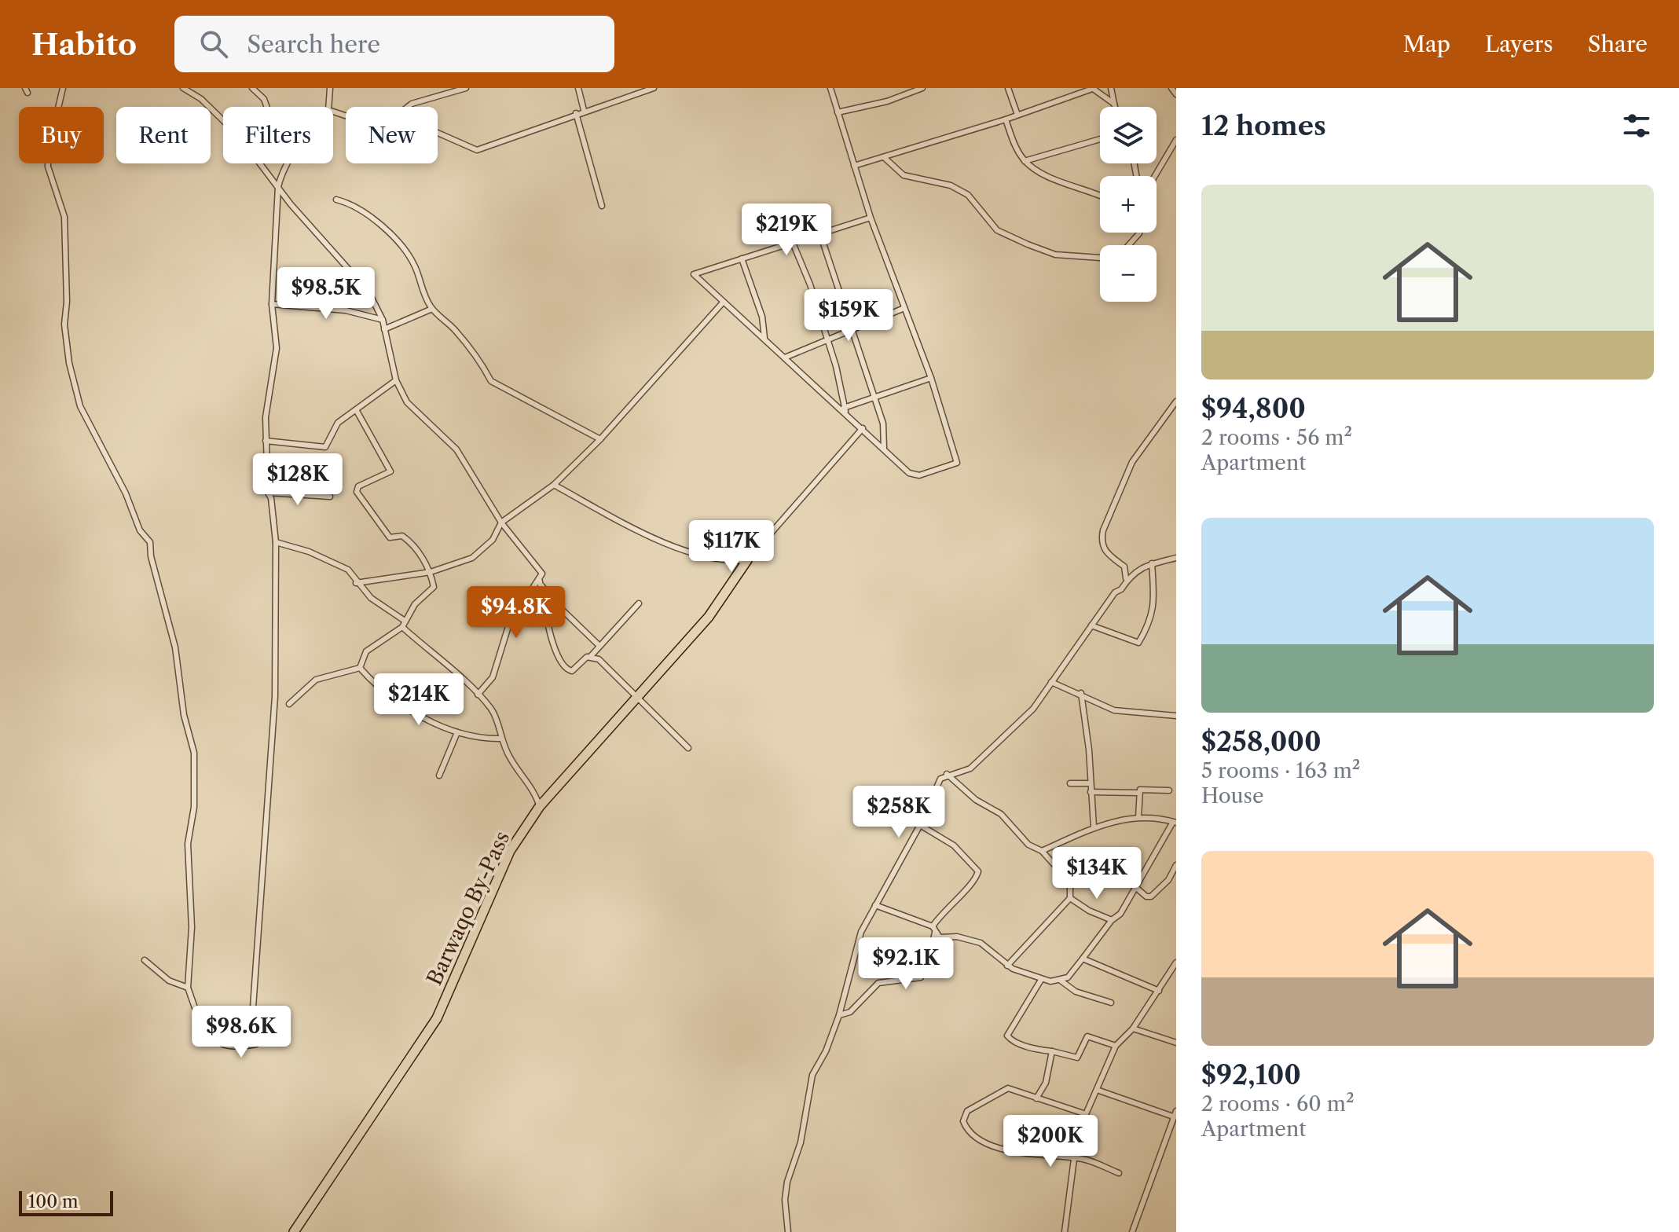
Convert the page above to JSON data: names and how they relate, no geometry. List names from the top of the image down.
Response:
{
  "streets": {
    "highway": ["Barwaqo By-Pass"]
  },
  "scale_bar": "100 m",
  "page": {
    "header": "Habito",
    "search": "Search here",
    "nav": ["Map", "Layers", "Share"],
    "heading": "12 homes",
    "map_buttons": ["+", "−"],
    "chip": [
      "Buy",
      "Rent",
      "Filters",
      "New"
    ],
    "list": [
      {
        "name": "$94,800",
        "note": "2 rooms · 56 m² · Apartment"
      },
      {
        "name": "$258,000",
        "note": "5 rooms · 163 m² · House"
      },
      {
        "name": "$92,100",
        "note": "2 rooms · 60 m² · Apartment"
      }
    ],
    "price": [
      "$219K",
      "$98.5K",
      "$159K",
      "$128K",
      "$117K",
      "$94.8K",
      "$214K",
      "$258K",
      "$134K",
      "$92.1K",
      "$98.6K",
      "$200K"
    ],
    "scale": "100 m"
  }
}
